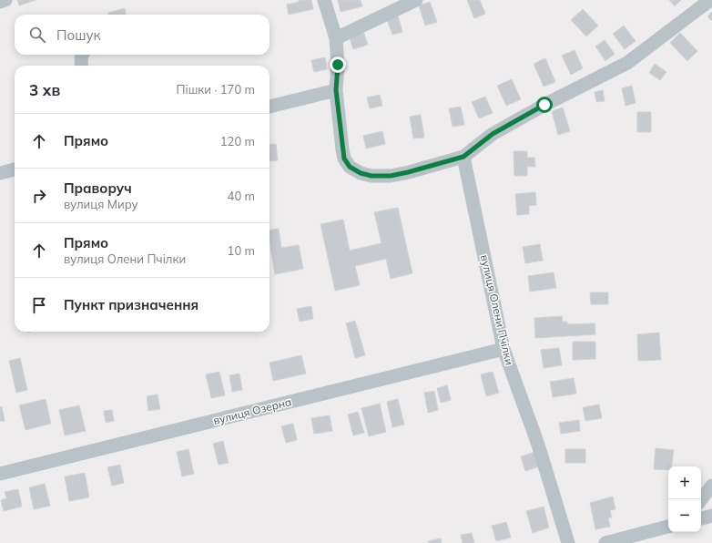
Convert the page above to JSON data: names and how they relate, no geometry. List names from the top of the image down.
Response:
{
  "streets": {
    "street": ["вулиця Олени Пчілки", "вулиця Озерна"]
  },
  "crossings": [
    ["вулиця Олени Пчілки", "вулиця Озерна"]
  ],
  "page": {
    "search": "Пошук",
    "heading": ["3 хв", "Пішки · 170 m"],
    "list": [
      ["Прямо", "120 m"],
      ["Праворуч", "вулиця Миру", "40 m"],
      ["Прямо", "вулиця Олени Пчілки", "10 m"],
      "Пункт призначення"
    ],
    "map_buttons": ["+", "−"]
  }
}
